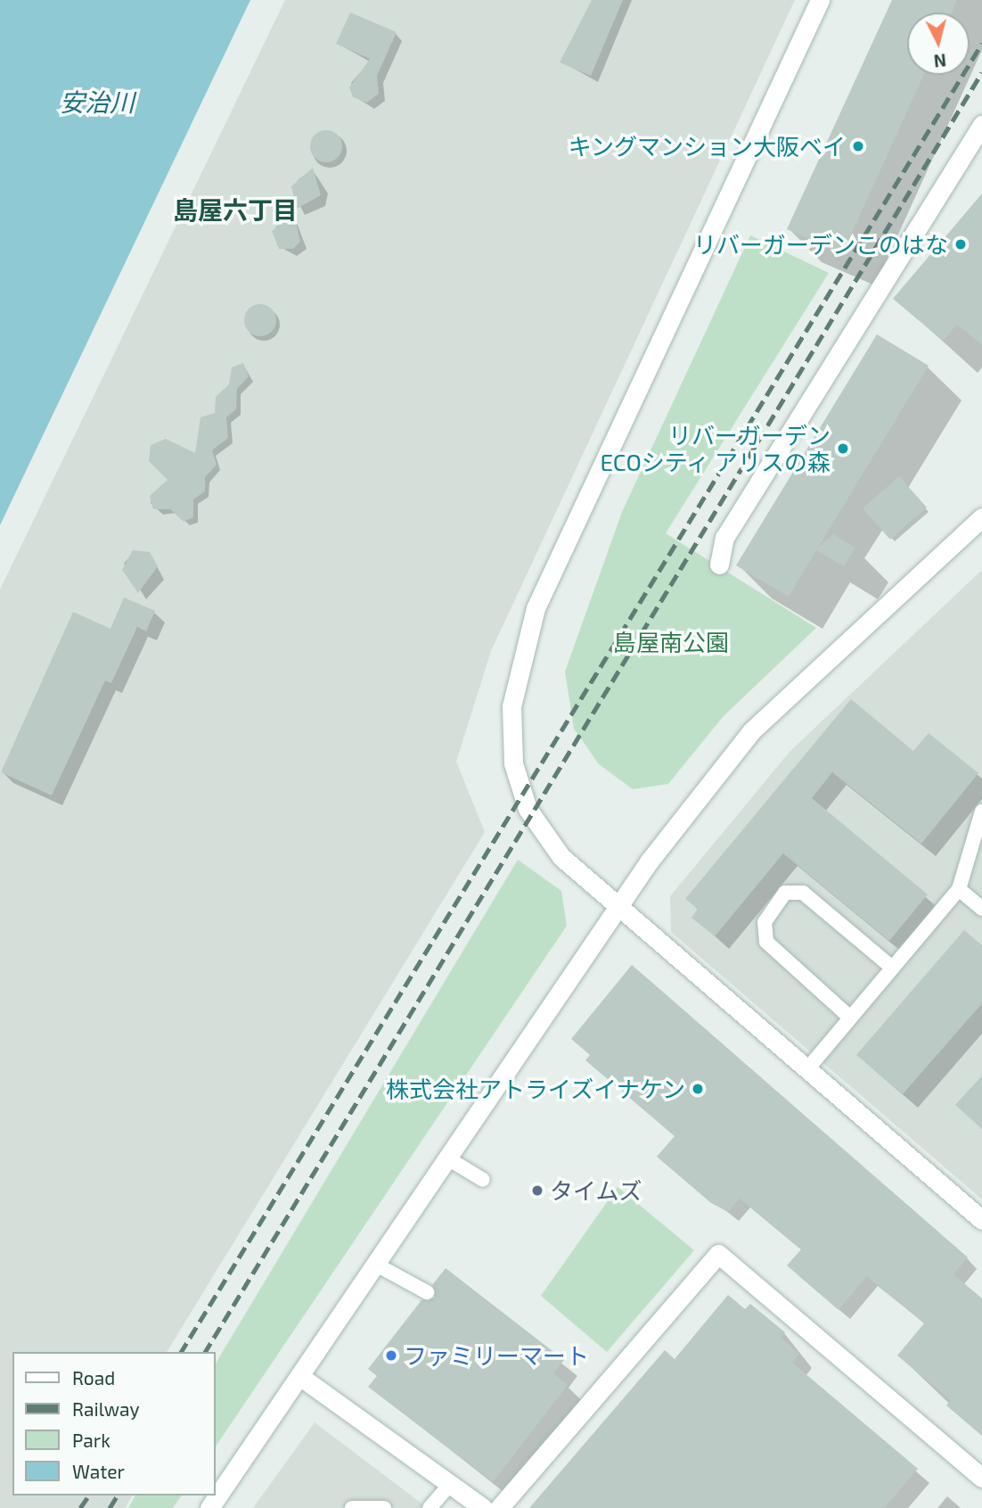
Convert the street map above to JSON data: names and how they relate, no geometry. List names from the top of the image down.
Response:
{
  "districts": ["島屋六丁目"],
  "water": ["安治川"],
  "parks": ["島屋南公園"],
  "places": [
    "キングマンション大阪ベイ",
    "リバーガーデンこのはな",
    "リバーガーデン ECOシティ アリスの森",
    "株式会社アトライズイナケン",
    "タイムズ",
    "ファミリーマート"
  ],
  "legend": [
    "Road",
    "Railway",
    "Park",
    "Water"
  ],
  "north": "bottom"
}
